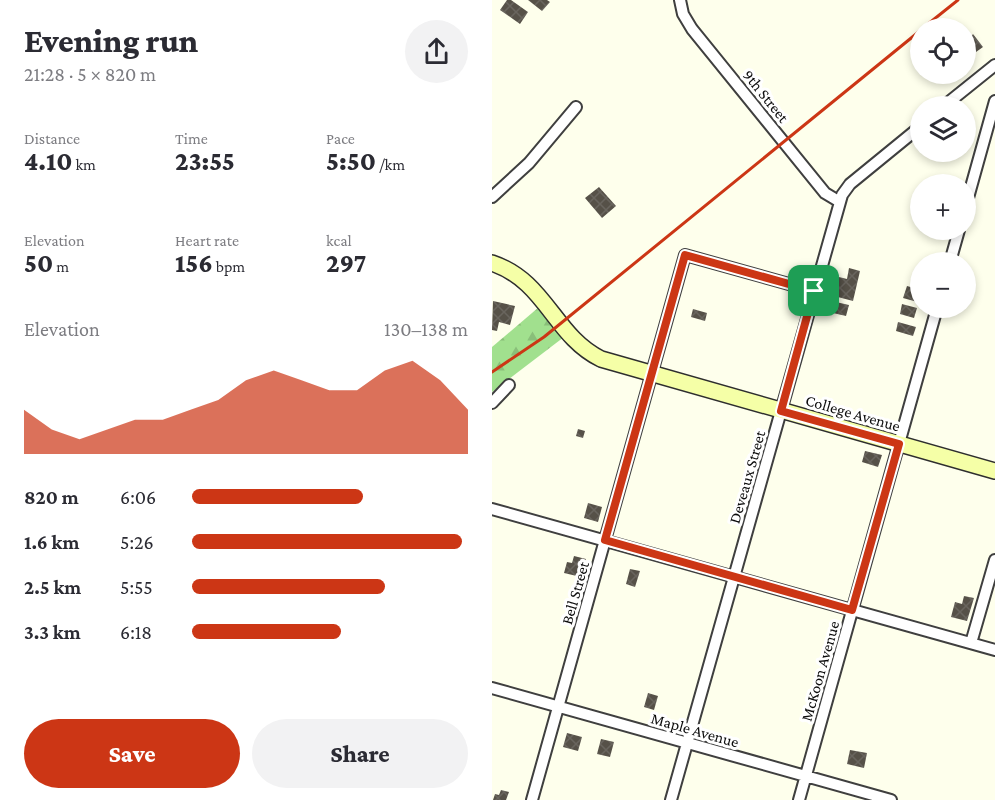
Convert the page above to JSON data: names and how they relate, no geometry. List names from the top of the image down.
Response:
{
  "streets": {
    "main road": ["College Avenue"],
    "street": [
      "9th Street",
      "Deveaux Street",
      "Bell Street",
      "McKoon Avenue",
      "Maple Avenue"
    ]
  },
  "crossings": [
    ["9th Street", "Deveaux Street"],
    ["College Avenue", "Deveaux Street"],
    ["College Avenue", "Bell Street"],
    ["College Avenue", "McKoon Avenue"],
    ["Deveaux Street", "Bell Street"],
    ["Deveaux Street", "Maple Avenue"],
    ["Bell Street", "Maple Avenue"],
    ["McKoon Avenue", "Maple Avenue"]
  ],
  "page": {
    "heading": ["Evening run", "21:28 · 5 × 820 m"],
    "map_buttons": ["+", "−"],
    "stats": [
      ["Distance", "4.10 km"],
      ["Time", "23:55"],
      ["Pace", "5:50 /km"],
      ["Elevation", "50 m"],
      ["Heart rate", "156 bpm"],
      ["kcal", "297"]
    ],
    "chart": ["Elevation", "130–138 m"],
    "list": [
      {
        "name": "820 m",
        "note": "6:06"
      },
      {
        "name": "1.6 km",
        "note": "5:26"
      },
      {
        "name": "2.5 km",
        "note": "5:55"
      },
      {
        "name": "3.3 km",
        "note": "6:18"
      }
    ],
    "buttons": ["Save", "Share"]
  }
}
